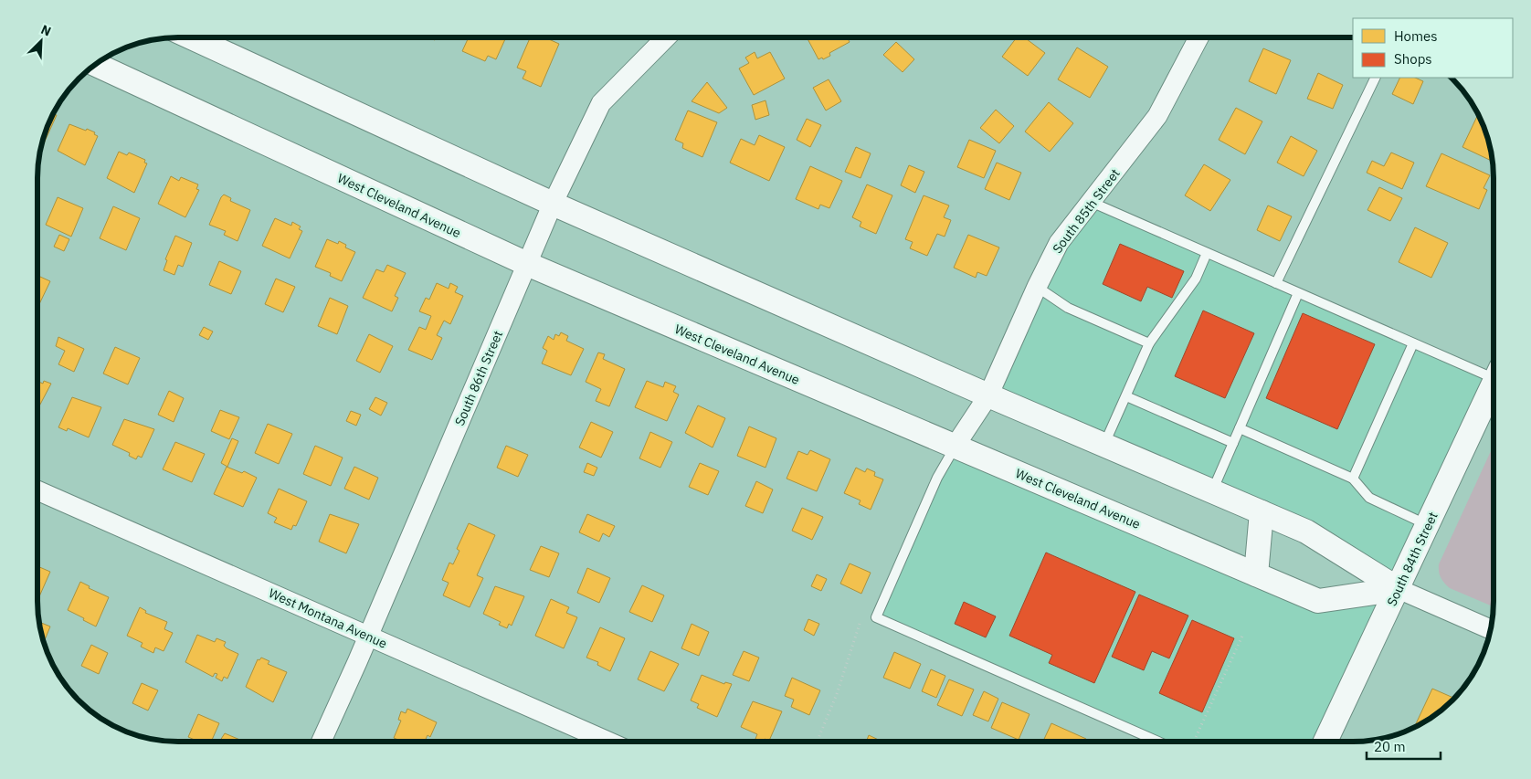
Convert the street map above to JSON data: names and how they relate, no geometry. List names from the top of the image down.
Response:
{
  "streets": {
    "street": [
      "West Cleveland Avenue",
      "South 85th Street",
      "South 86th Street",
      "South 84th Street",
      "West Montana Avenue"
    ]
  },
  "crossings": [
    ["West Cleveland Avenue", "South 85th Street"],
    ["West Cleveland Avenue", "South 86th Street"],
    ["West Cleveland Avenue", "South 84th Street"],
    ["South 86th Street", "West Montana Avenue"]
  ],
  "legend": ["Homes", "Shops"],
  "scale_bar": "20 m",
  "north": "top right"
}
